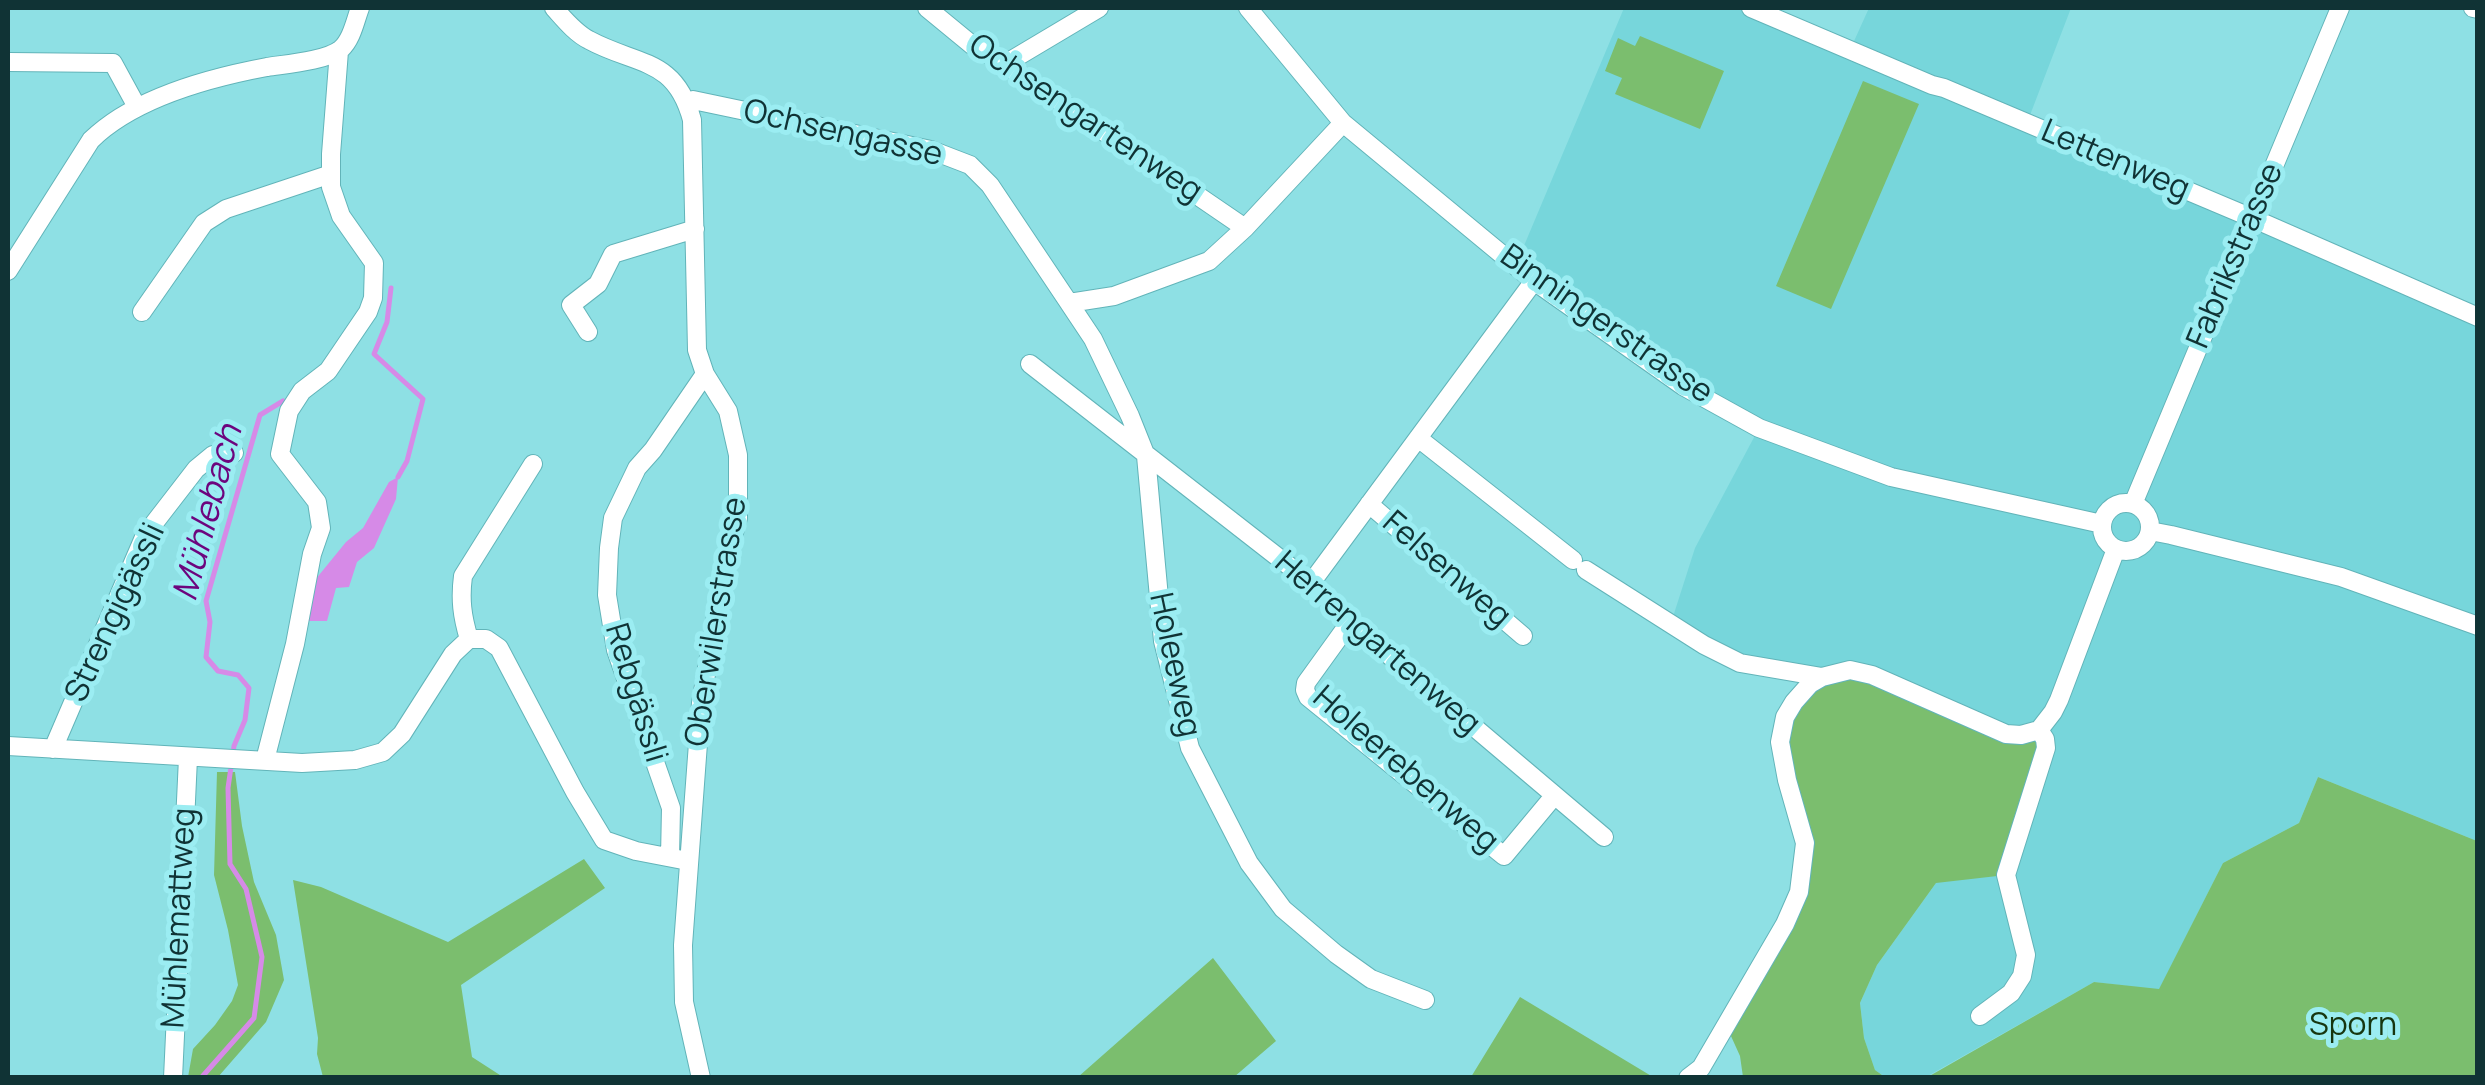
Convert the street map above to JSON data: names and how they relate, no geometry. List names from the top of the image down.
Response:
{
  "streets": {
    "street": [
      "Ochsengartenweg",
      "Ochsengasse",
      "Lettenweg",
      "Fabrikstrasse",
      "Binningerstrasse",
      "Felsenweg",
      "Strengigässli",
      "Oberwilerstrasse",
      "Herrengartenweg",
      "Holeeweg",
      "Rebgässli",
      "Holeerebenweg",
      "Mühlemattweg"
    ]
  },
  "crossings": [
    ["Ochsengasse", "Oberwilerstrasse"],
    ["Ochsengasse", "Holeeweg"],
    ["Lettenweg", "Fabrikstrasse"],
    ["Fabrikstrasse", "Binningerstrasse"],
    ["Binningerstrasse", "Felsenweg"],
    ["Felsenweg", "Herrengartenweg"],
    ["Oberwilerstrasse", "Rebgässli"],
    ["Herrengartenweg", "Holeeweg"],
    ["Herrengartenweg", "Holeerebenweg"]
  ],
  "water": ["Mühlebach"],
  "parks": ["Sporn"]
}
